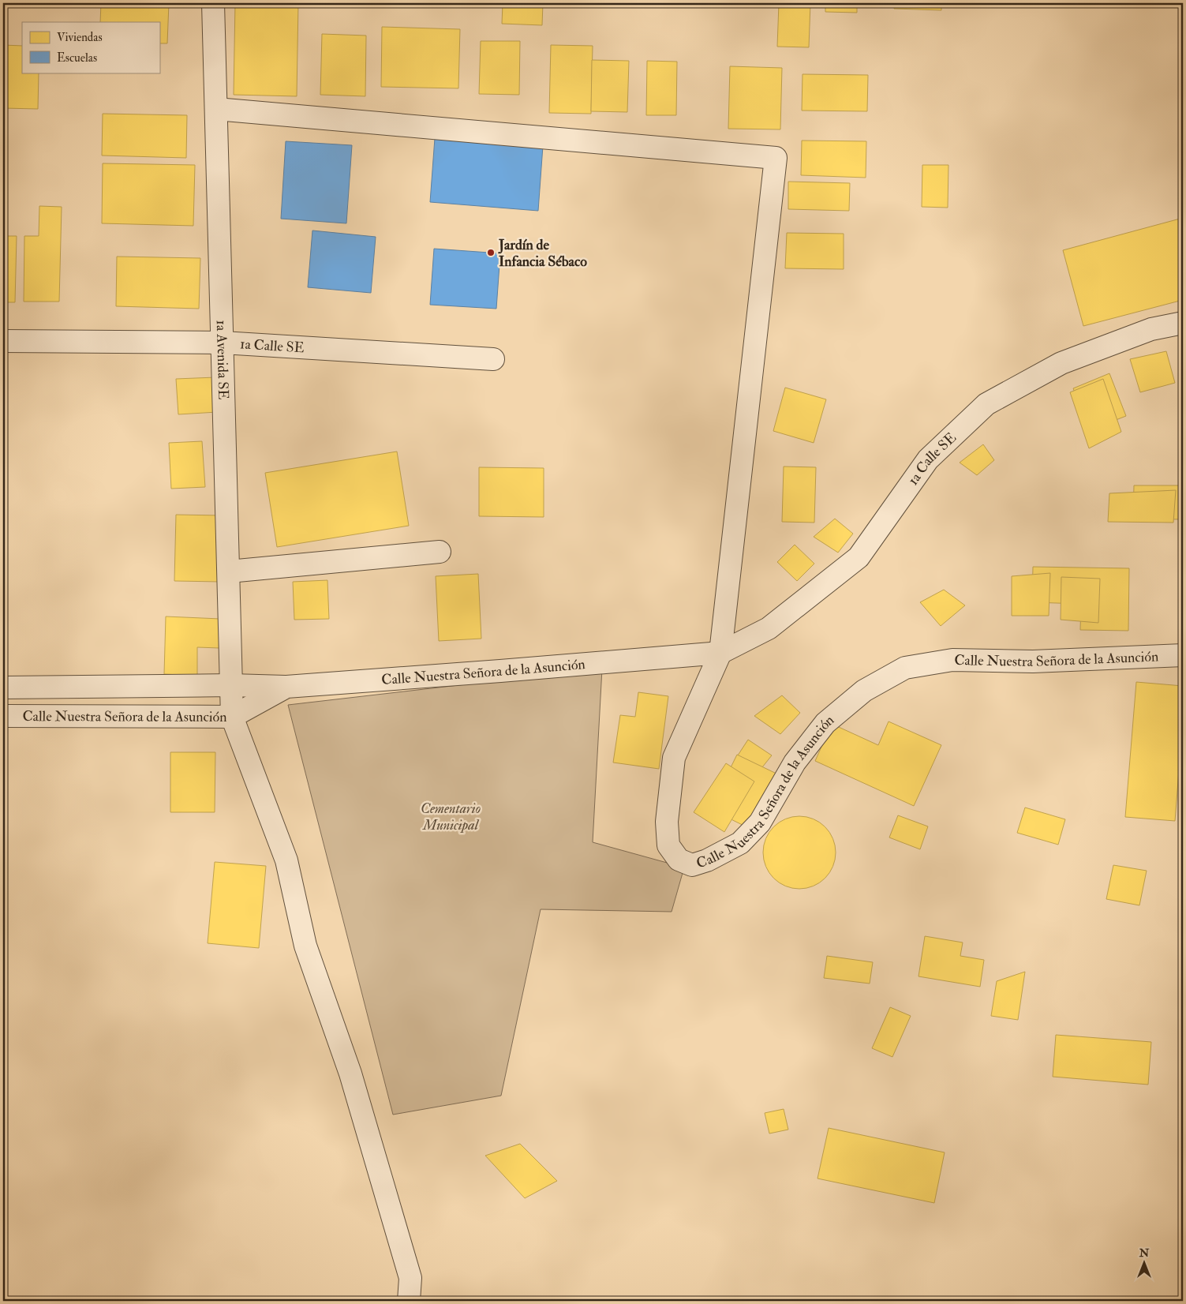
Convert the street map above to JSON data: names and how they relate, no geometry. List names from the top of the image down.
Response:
{
  "streets": {
    "street": ["1a Calle SE", "1a Avenida SE", "Calle Nuestra Señora de la Asunción"]
  },
  "crossings": [
    ["1a Calle SE", "1a Avenida SE"],
    ["1a Calle SE", "Calle Nuestra Señora de la Asunción"],
    ["1a Avenida SE", "Calle Nuestra Señora de la Asunción"]
  ],
  "parks": ["Cementario Municipal"],
  "places": ["Jardín de Infancia Sébaco"],
  "legend": ["Viviendas", "Escuelas"],
  "north": "top"
}
